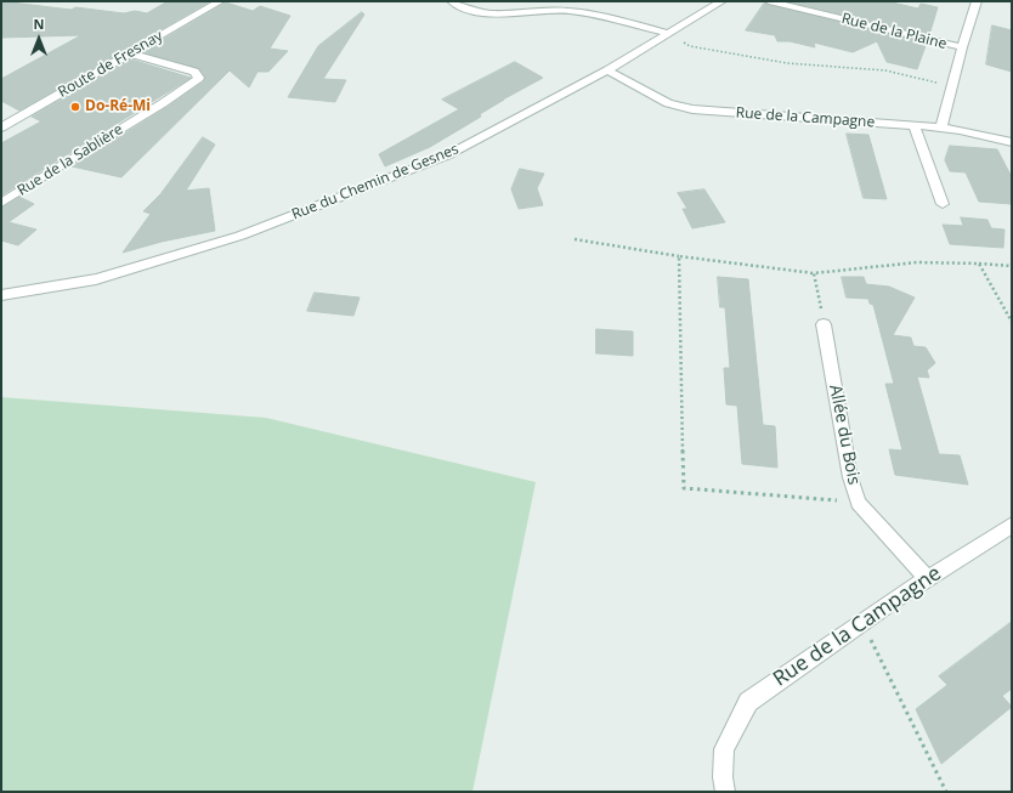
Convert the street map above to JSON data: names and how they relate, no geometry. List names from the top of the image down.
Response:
{
  "streets": {
    "street": [
      "Rue de la Plaine",
      "Route de Fresnay",
      "Rue de la Campagne",
      "Rue de la Sablière",
      "Rue du Chemin de Gesnes",
      "Allée du Bois"
    ]
  },
  "crossings": [
    ["Route de Fresnay", "Rue de la Sablière"],
    ["Rue de la Campagne", "Rue du Chemin de Gesnes"],
    ["Rue de la Campagne", "Allée du Bois"]
  ],
  "places": ["Do-Ré-Mi"],
  "north": "top"
}
